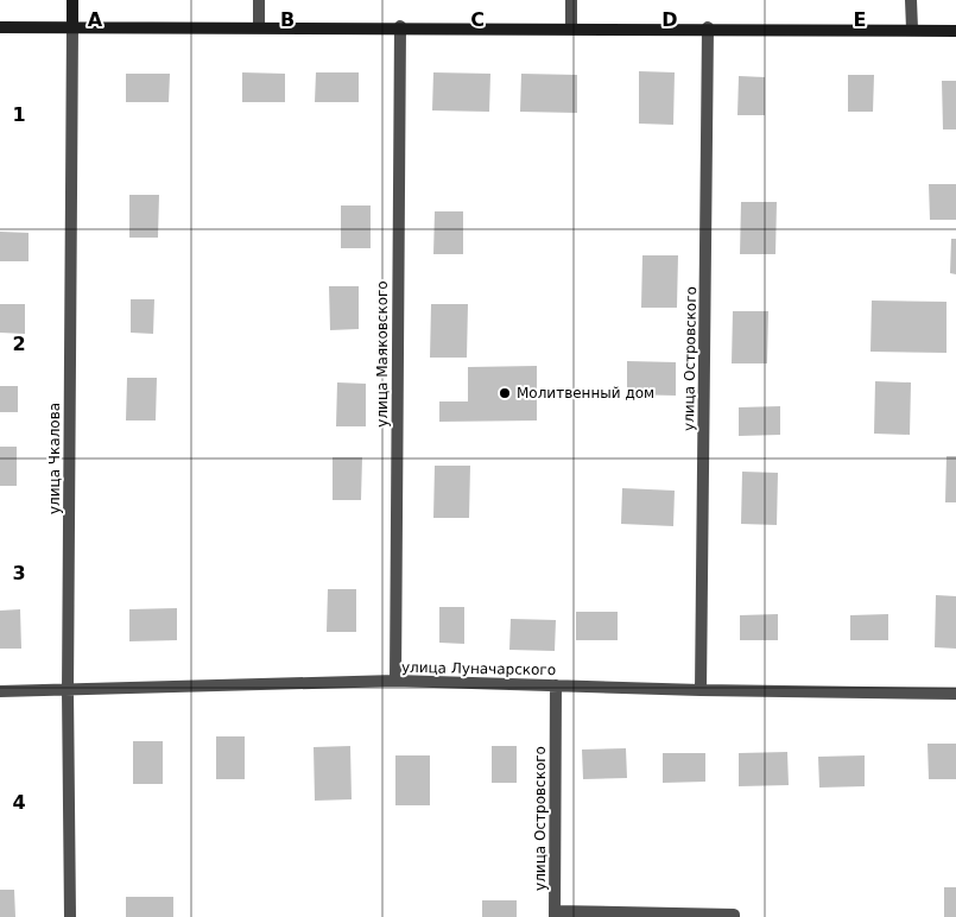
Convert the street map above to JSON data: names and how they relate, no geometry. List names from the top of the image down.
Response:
{
  "streets": {
    "street": [
      "улица Маяковского",
      "улица Островского",
      "улица Чкалова",
      "улица Луначарского"
    ]
  },
  "crossings": [
    ["улица Маяковского", "улица Луначарского"],
    ["улица Островского", "улица Луначарского"],
    ["улица Чкалова", "улица Луначарского"]
  ],
  "places": ["Молитвенный дом"],
  "grid": {
    "columns": [
      "A",
      "B",
      "C",
      "D",
      "E"
    ],
    "rows": [
      "1",
      "2",
      "3",
      "4"
    ]
  }
}
